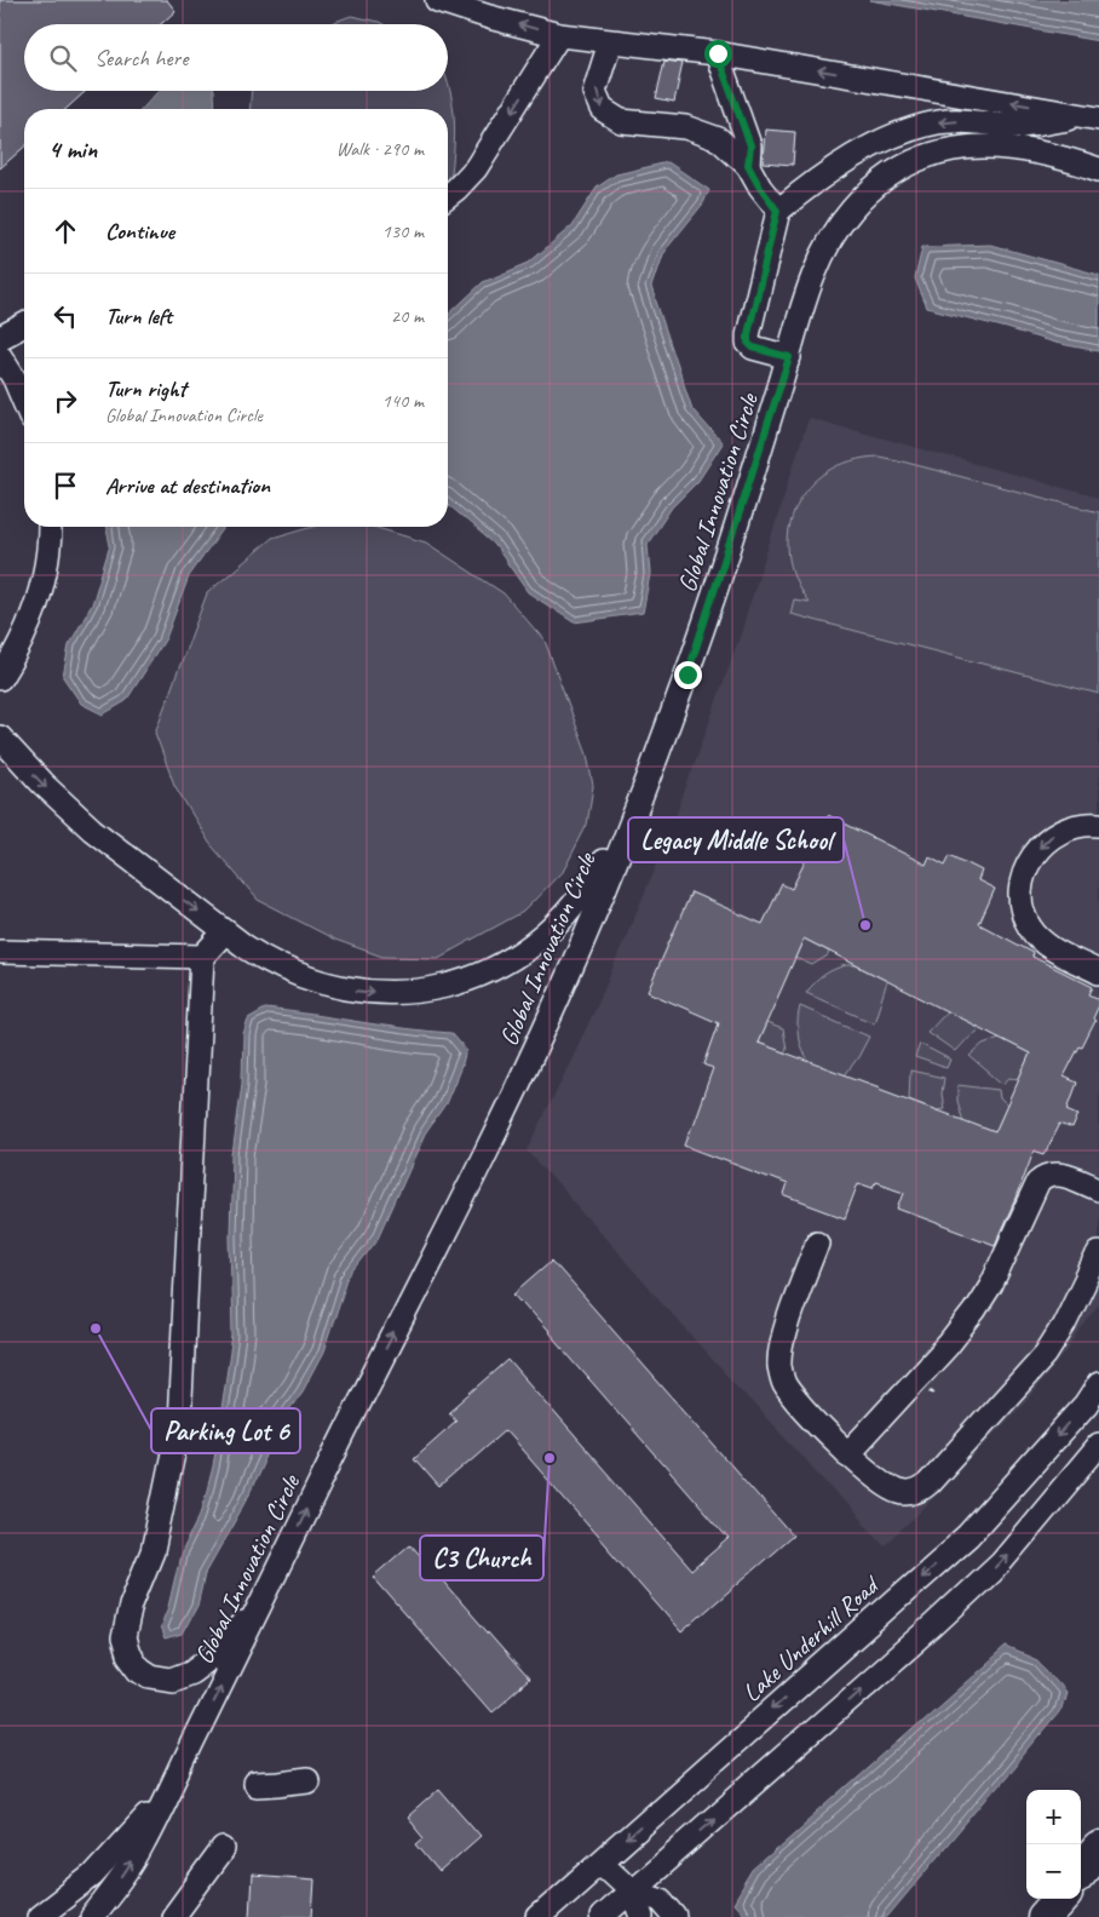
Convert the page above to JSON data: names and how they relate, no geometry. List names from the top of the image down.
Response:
{
  "streets": {
    "street": ["Global Innovation Circle", "Lake Underhill Road"]
  },
  "one_way": ["Global Innovation Circle"],
  "places": ["Legacy Middle School", "Parking Lot 6", "C3 Church"],
  "page": {
    "search": "Search here",
    "heading": ["4 min", "Walk · 290 m"],
    "list": [
      ["Continue", "130 m"],
      ["Turn left", "20 m"],
      ["Turn right", "Global Innovation Circle", "140 m"],
      "Arrive at destination"
    ],
    "map_buttons": ["+", "−"]
  }
}
